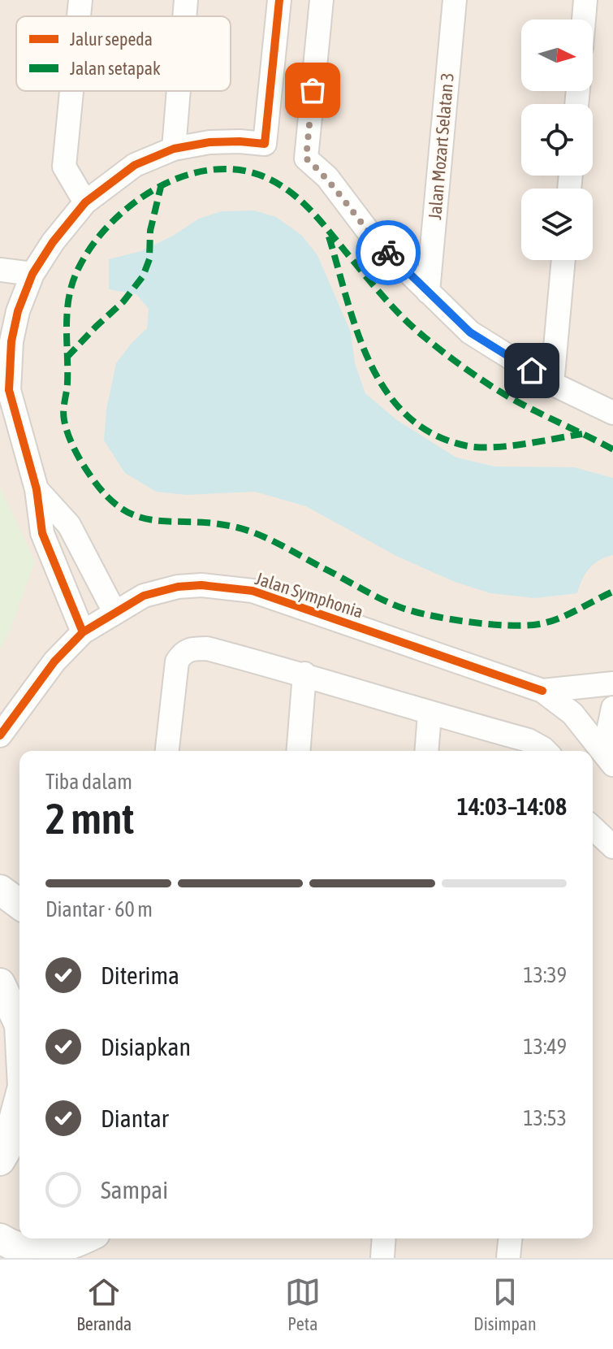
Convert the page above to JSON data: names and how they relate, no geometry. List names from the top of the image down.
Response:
{
  "streets": {
    "street": ["Jalan Mozart Selatan 3", "Jalan Symphonia"]
  },
  "legend": ["Jalur sepeda", "Jalan setapak"],
  "north": "right",
  "page": {
    "heading": ["2 mnt", "Tiba dalam", "14:03–14:08"],
    "bar": "Diantar · 60 m",
    "list": [
      ["Diterima", "13:39"],
      ["Disiapkan", "13:49"],
      ["Diantar", "13:53"],
      "Sampai"
    ],
    "tabs": ["Beranda", "Peta", "Disimpan"]
  }
}
